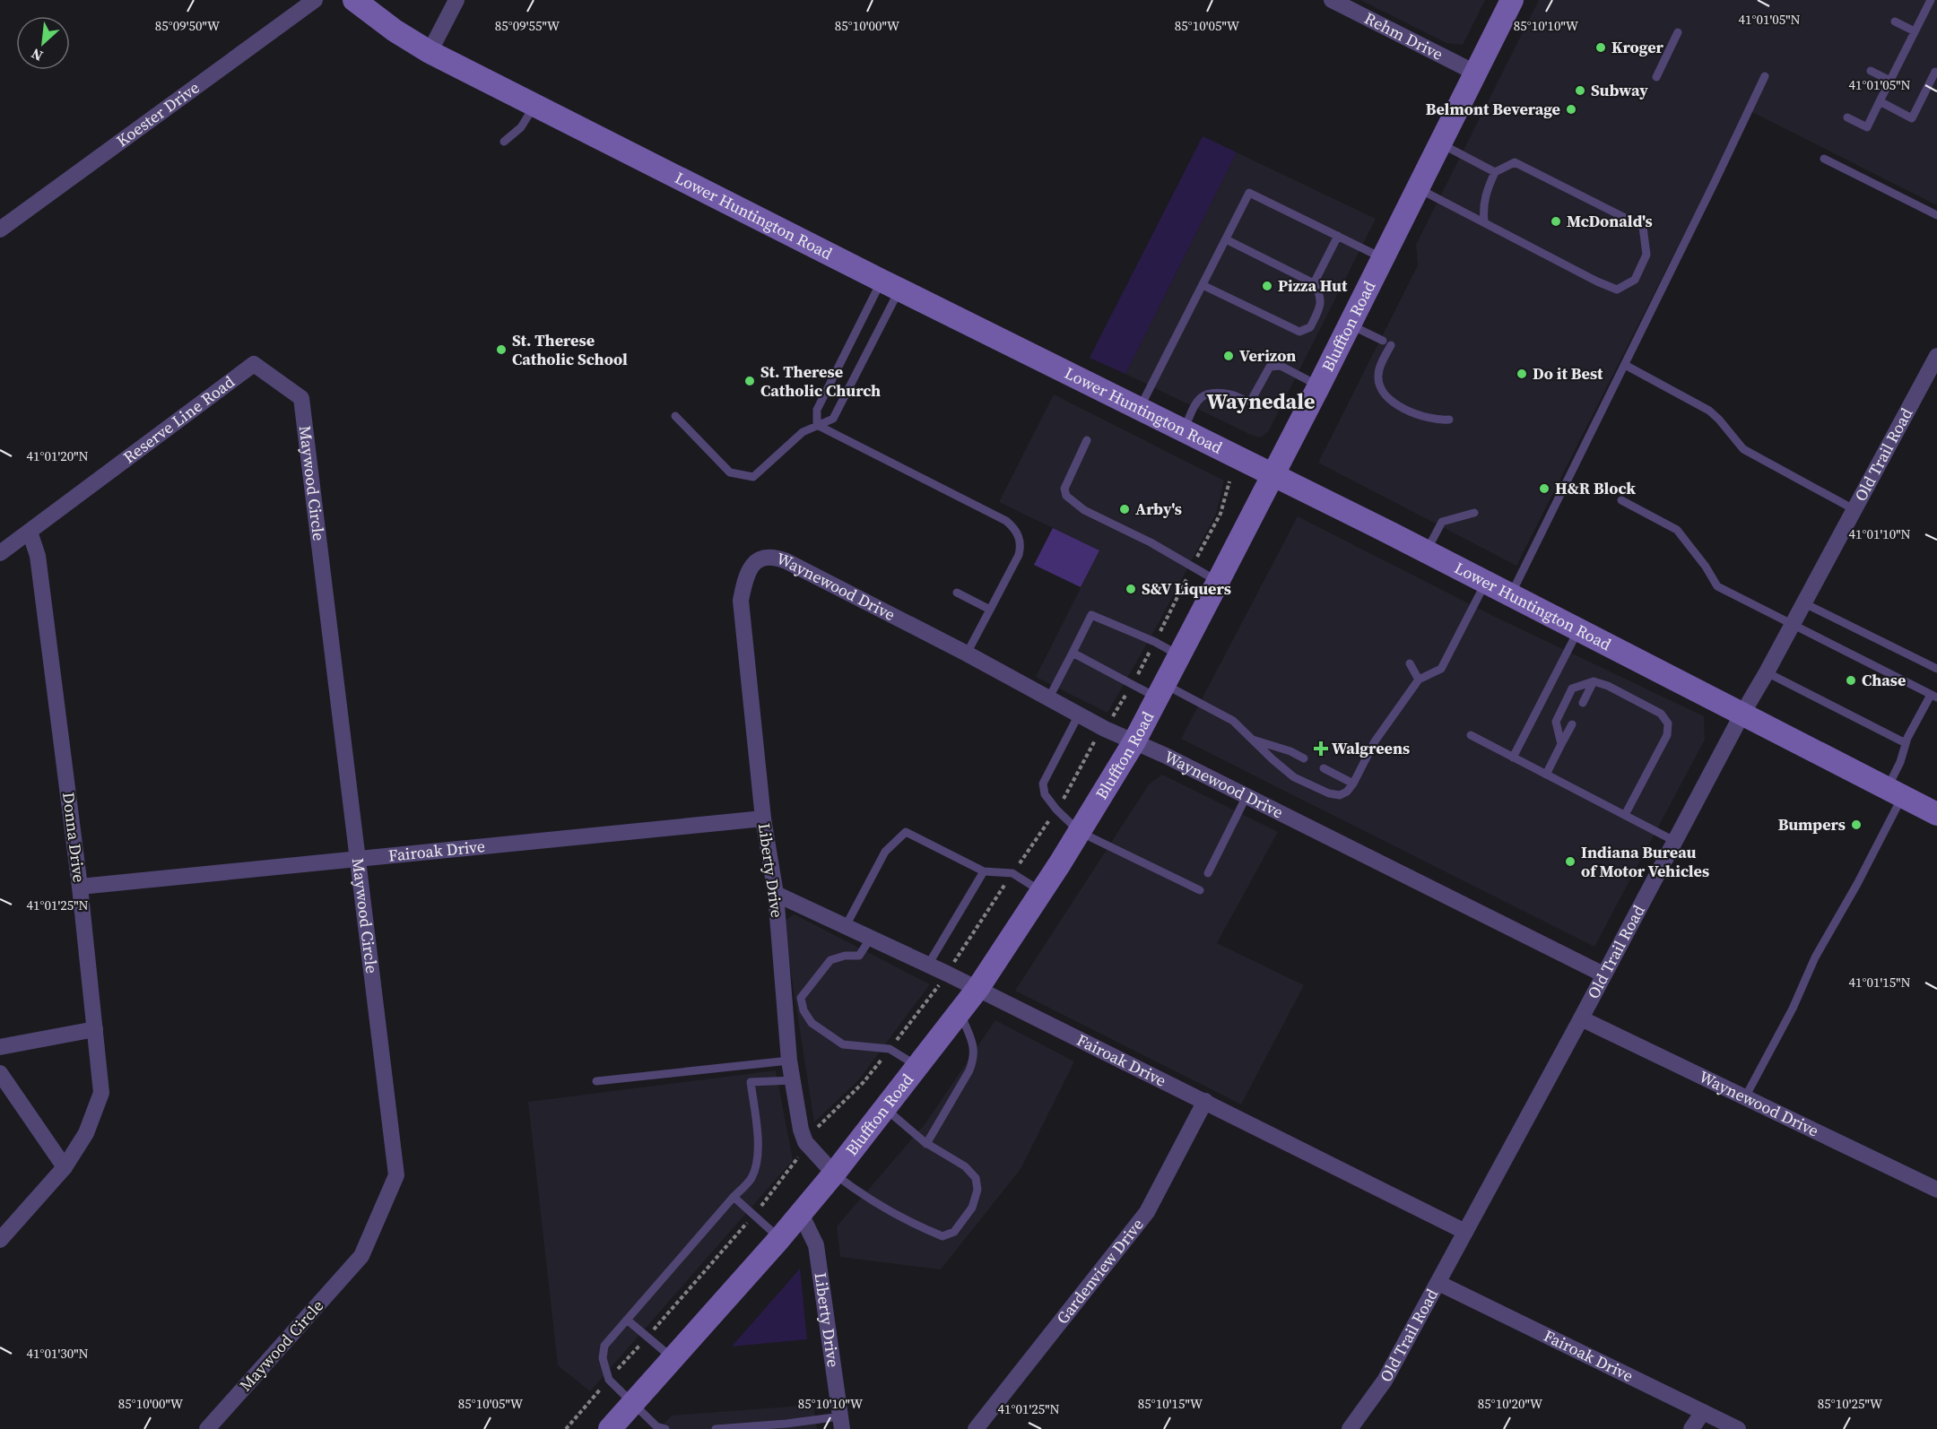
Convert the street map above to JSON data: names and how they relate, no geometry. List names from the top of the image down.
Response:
{
  "streets": {
    "main road": ["Lower Huntington Road", "Bluffton Road"],
    "street": [
      "Rehm Drive",
      "Koester Drive",
      "Reserve Line Road",
      "Old Trail Road",
      "Maywood Circle",
      "Waynewood Drive",
      "Donna Drive",
      "Fairoak Drive",
      "Liberty Drive",
      "Gardenview Drive"
    ]
  },
  "crossings": [
    ["Rehm Drive", "Bluffton Road"],
    ["Lower Huntington Road", "Bluffton Road"],
    ["Lower Huntington Road", "Old Trail Road"],
    ["Bluffton Road", "Waynewood Drive"],
    ["Bluffton Road", "Fairoak Drive"],
    ["Bluffton Road", "Liberty Drive"],
    ["Reserve Line Road", "Maywood Circle"],
    ["Reserve Line Road", "Donna Drive"],
    ["Old Trail Road", "Waynewood Drive"],
    ["Old Trail Road", "Fairoak Drive"],
    ["Maywood Circle", "Fairoak Drive"],
    ["Waynewood Drive", "Liberty Drive"],
    ["Donna Drive", "Fairoak Drive"],
    ["Fairoak Drive", "Liberty Drive"],
    ["Fairoak Drive", "Gardenview Drive"]
  ],
  "districts": ["Waynedale"],
  "places": {
    "other": [
      "Kroger",
      "Subway",
      "Belmont Beverage",
      "McDonald's",
      "Pizza Hut",
      "St. Therese Catholic School",
      "Verizon",
      "Do it Best",
      "St. Therese Catholic Church",
      "H&R Block",
      "Arby's",
      "S&V Liquers",
      "Chase",
      "Bumpers",
      "Indiana Bureau of Motor Vehicles"
    ],
    "health": ["Walgreens"]
  },
  "north": "bottom left",
  "coordinates": [
    "41°01'05\"N",
    "85°09'50\"W",
    "85°09'55\"W",
    "85°10'00\"W",
    "85°10'05\"W",
    "85°10'10\"W",
    "41°01'20\"N",
    "41°01'10\"N",
    "41°01'25\"N",
    "41°01'15\"N",
    "41°01'30\"N",
    "85°10'15\"W",
    "85°10'20\"W",
    "85°10'25\"W"
  ]
}
